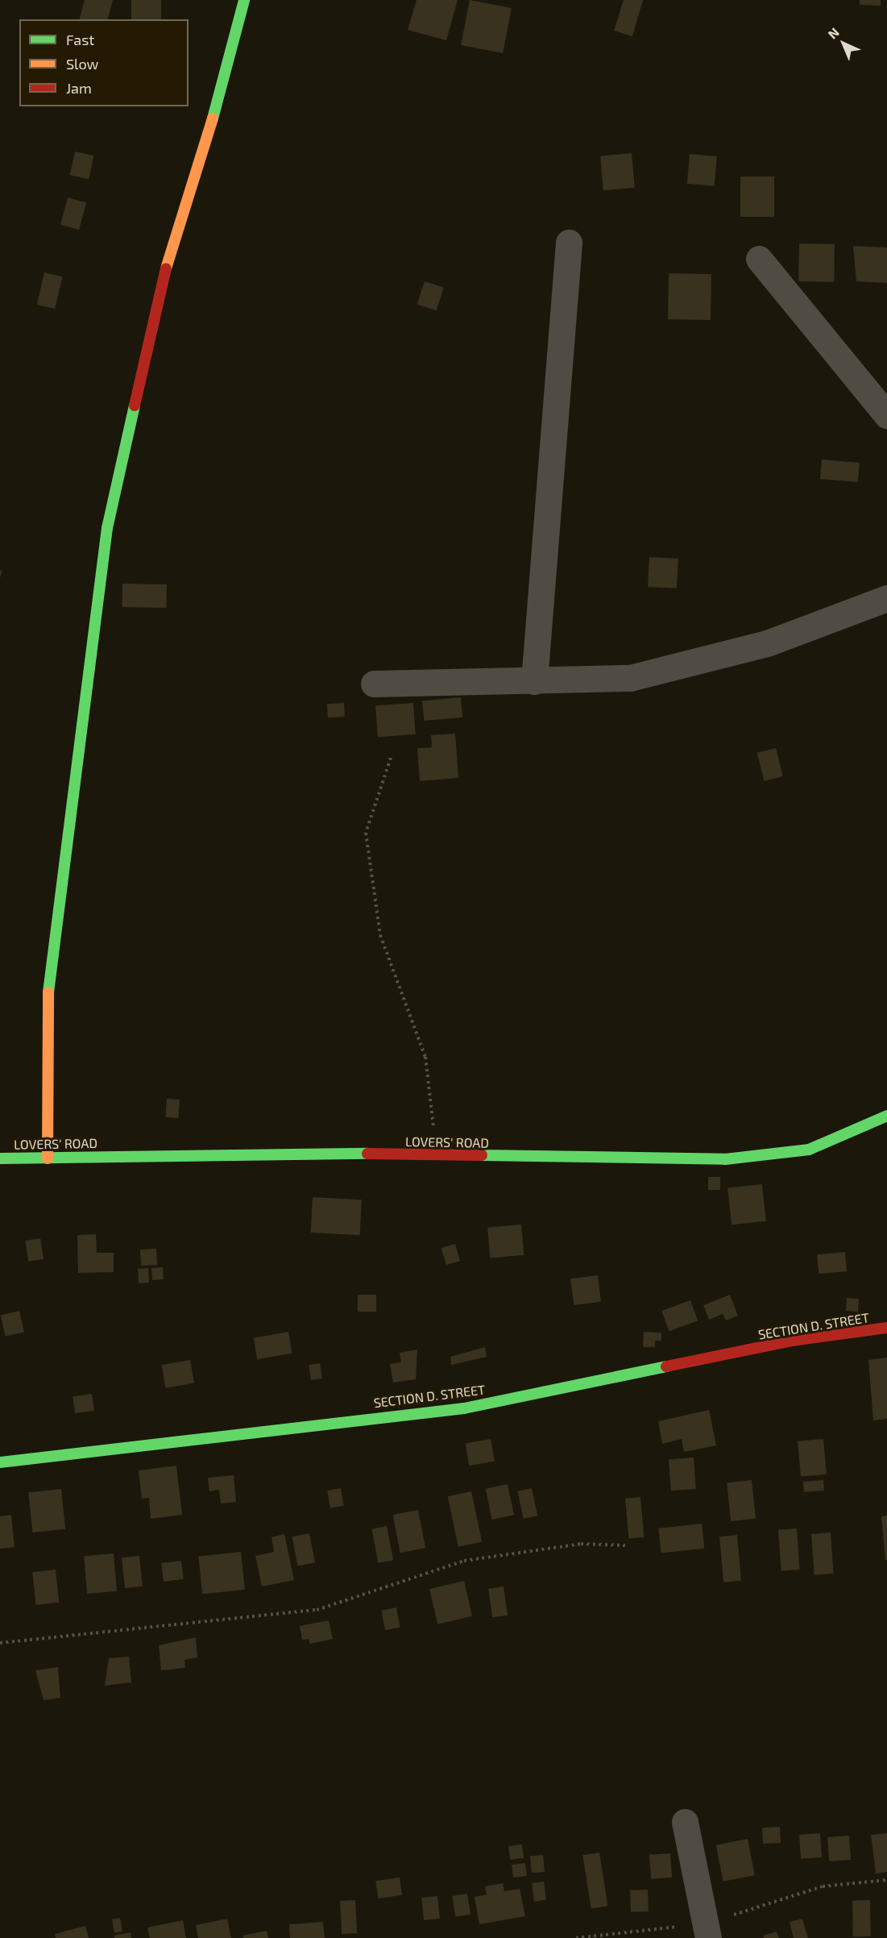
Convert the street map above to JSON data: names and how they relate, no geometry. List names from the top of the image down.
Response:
{
  "streets": {
    "street": ["LOVERS' ROAD", "SECTION D. STREET"]
  },
  "legend": ["Fast", "Slow", "Jam"],
  "north": "top left"
}
